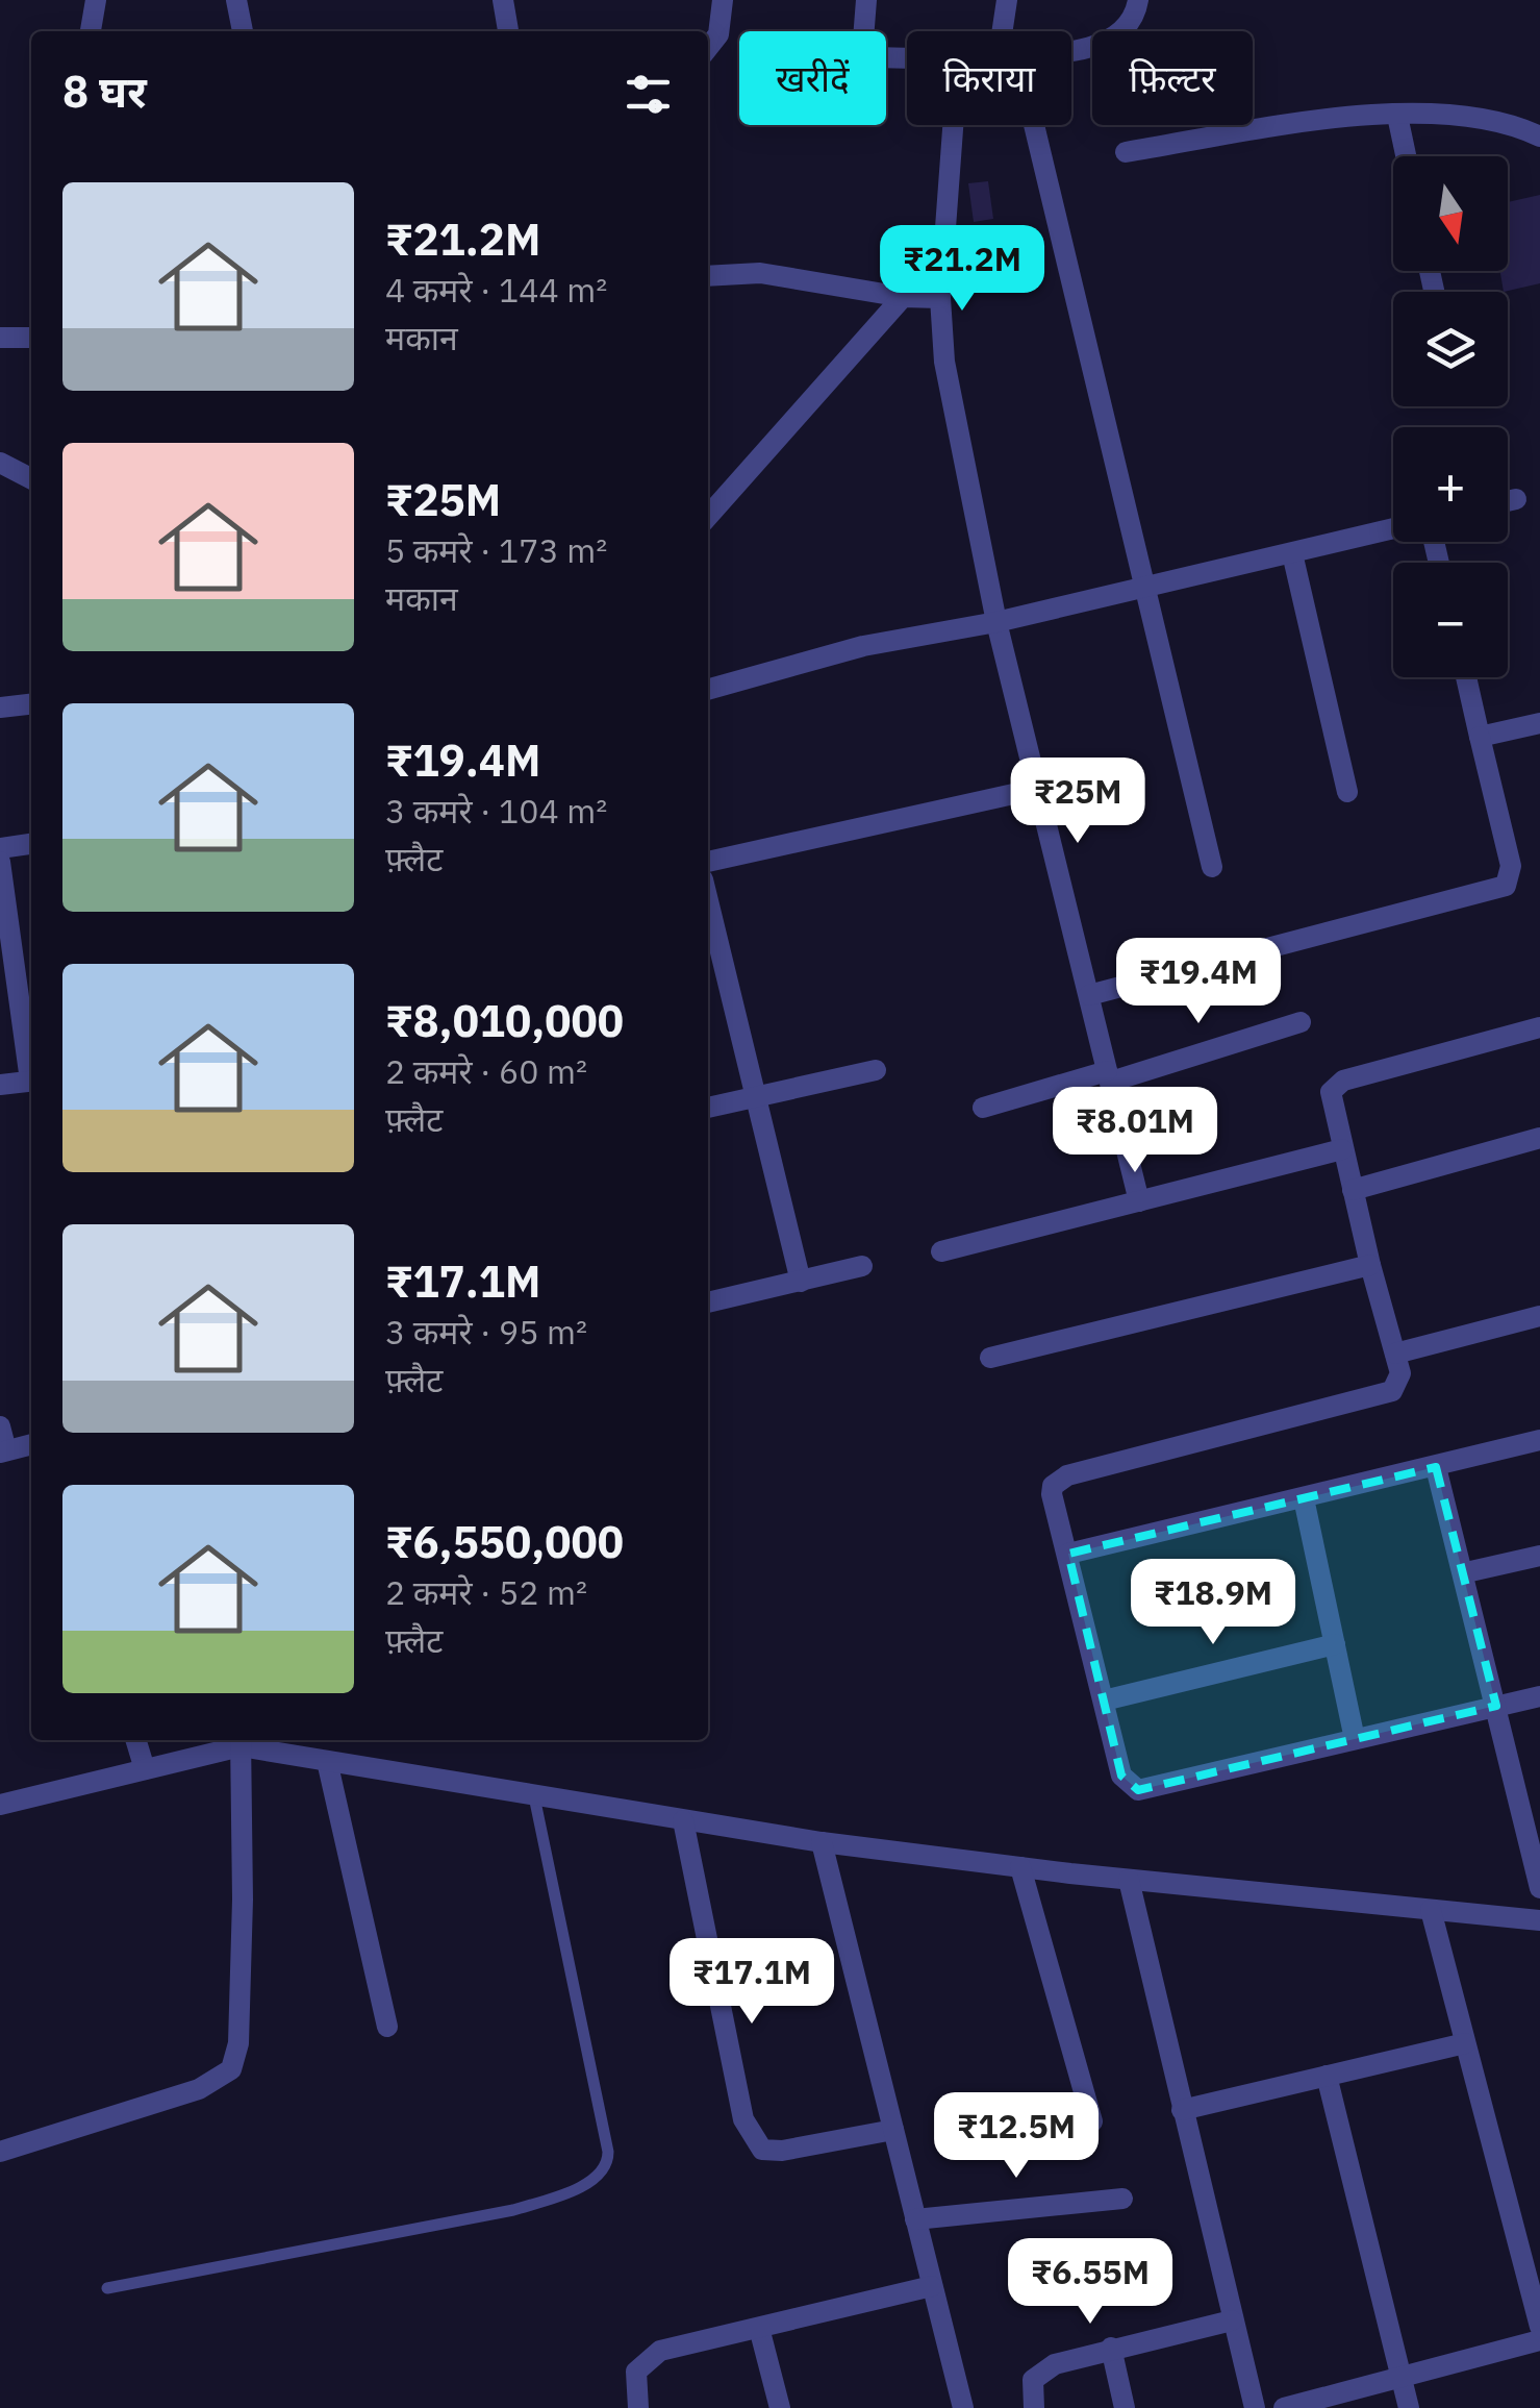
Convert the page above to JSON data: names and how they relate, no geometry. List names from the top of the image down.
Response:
{
  "north": "bottom",
  "page": {
    "chip": ["खरीदें", "किराया", "फ़िल्टर"],
    "heading": "8 घर",
    "map_buttons": ["+", "−"],
    "list": [
      {
        "name": "₹21.2M",
        "note": "4 कमरे · 144 m² · मकान"
      },
      {
        "name": "₹25M",
        "note": "5 कमरे · 173 m² · मकान"
      },
      {
        "name": "₹19.4M",
        "note": "3 कमरे · 104 m² · फ़्लैट"
      },
      {
        "name": "₹8,010,000",
        "note": "2 कमरे · 60 m² · फ़्लैट"
      },
      {
        "name": "₹17.1M",
        "note": "3 कमरे · 95 m² · फ़्लैट"
      },
      {
        "name": "₹6,550,000",
        "note": "2 कमरे · 52 m² · फ़्लैट"
      }
    ],
    "price": [
      "₹21.2M",
      "₹25M",
      "₹19.4M",
      "₹8.01M",
      "₹18.9M",
      "₹17.1M",
      "₹12.5M",
      "₹6.55M"
    ]
  }
}
